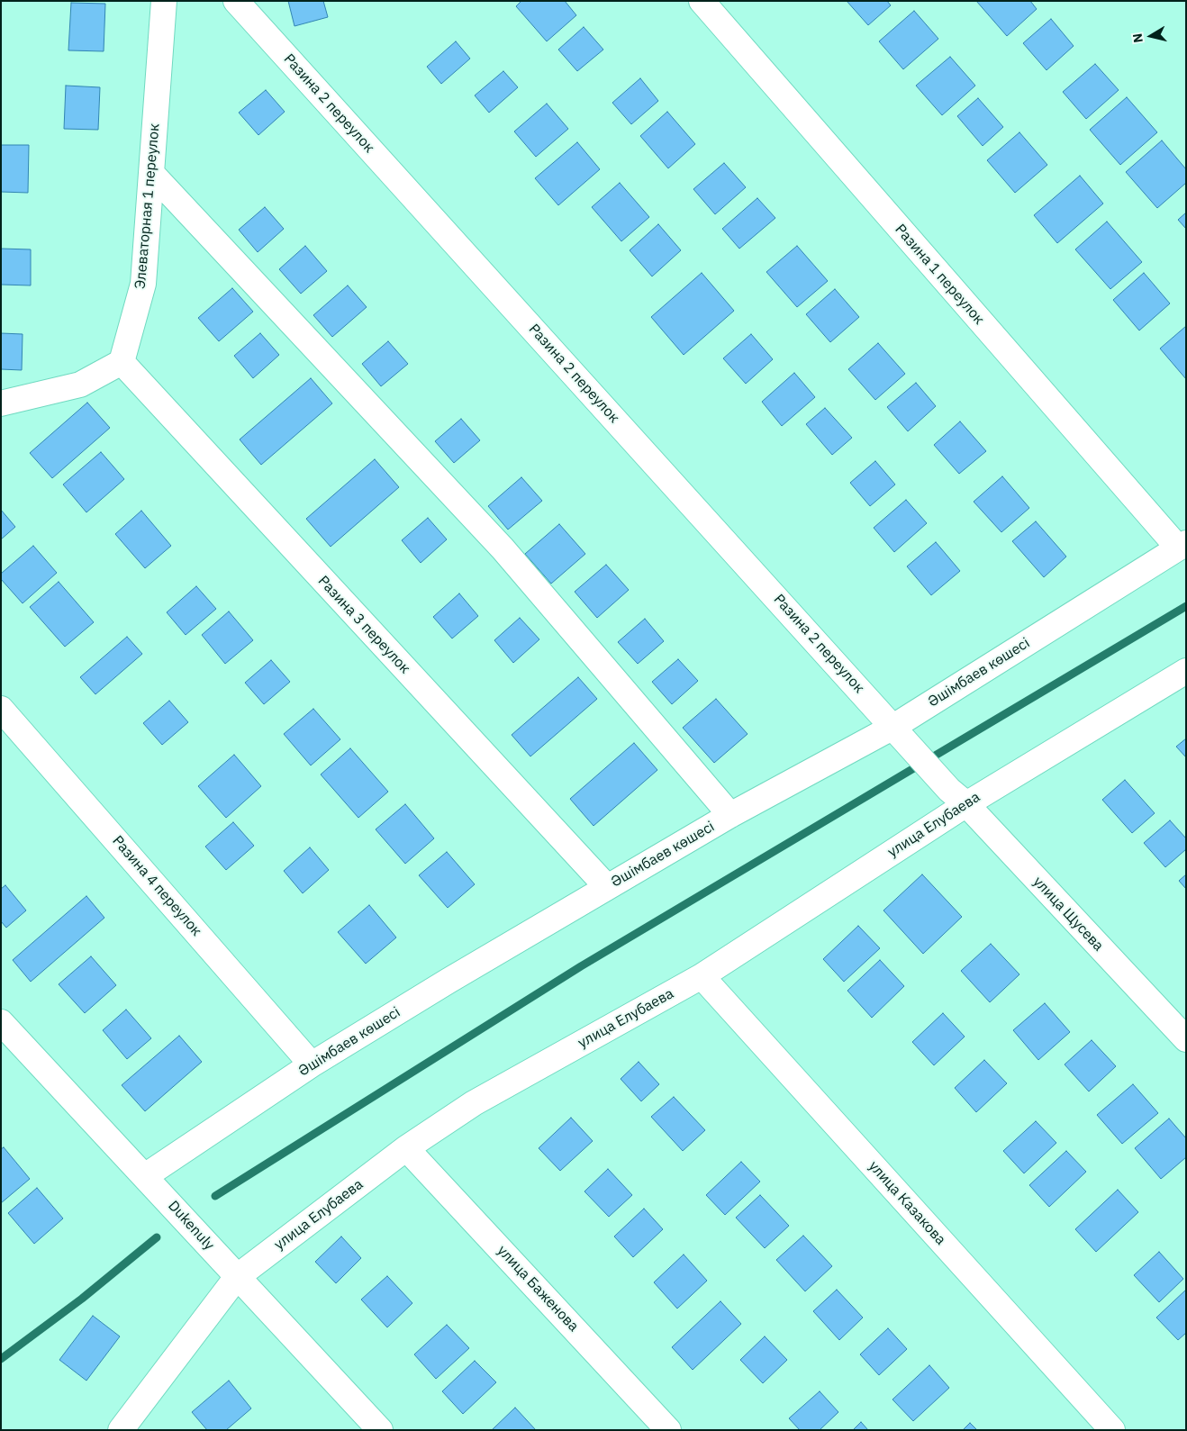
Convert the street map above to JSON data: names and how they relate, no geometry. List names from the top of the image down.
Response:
{
  "streets": {
    "street": [
      "Разина 2 переулок",
      "Элеваторная 1 переулок",
      "Разина 1 переулок",
      "Разина 3 переулок",
      "Әшімбаев көшесі",
      "улица Елубаева",
      "Разина 4 переулок",
      "улица Щусева",
      "улица Казакова",
      "Dukenuly",
      "улица Баженова"
    ]
  },
  "crossings": [
    ["Разина 2 переулок", "Әшімбаев көшесі"],
    ["Разина 2 переулок", "улица Щусева"],
    ["Элеваторная 1 переулок", "Разина 3 переулок"],
    ["Разина 1 переулок", "Әшімбаев көшесі"],
    ["Разина 3 переулок", "Әшімбаев көшесі"],
    ["Әшімбаев көшесі", "Разина 4 переулок"],
    ["Әшімбаев көшесі", "Dukenuly"],
    ["улица Елубаева", "улица Щусева"],
    ["улица Елубаева", "улица Казакова"],
    ["улица Елубаева", "Dukenuly"],
    ["улица Елубаева", "улица Баженова"]
  ],
  "north": "left"
}
